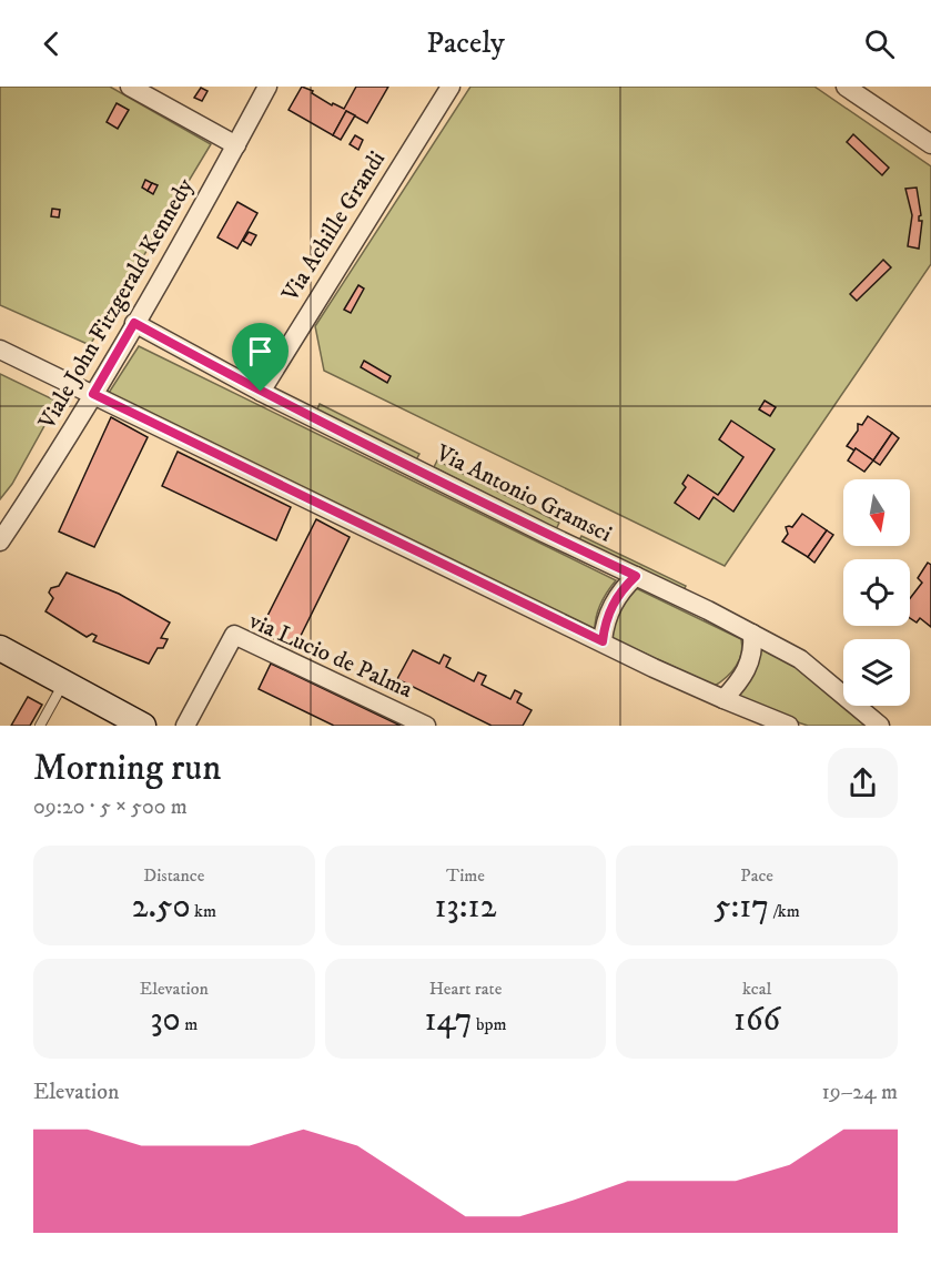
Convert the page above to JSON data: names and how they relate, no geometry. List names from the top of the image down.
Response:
{
  "streets": {
    "street": [
      "Via Achille Grandi",
      "Viale John Fitzgerald Kennedy",
      "Via Antonio Gramsci",
      "via Lucio de Palma"
    ]
  },
  "crossings": [
    ["Via Achille Grandi", "Via Antonio Gramsci"],
    ["Viale John Fitzgerald Kennedy", "Via Antonio Gramsci"]
  ],
  "north": "bottom",
  "page": {
    "header": "Pacely",
    "heading": ["Morning run", "09:20 · 5 × 500 m"],
    "stats": [
      ["Distance", "2.50 km"],
      ["Time", "13:12"],
      ["Pace", "5:17 /km"],
      ["Elevation", "30 m"],
      ["Heart rate", "147 bpm"],
      ["kcal", "166"]
    ],
    "chart": ["Elevation", "19–24 m"]
  }
}
